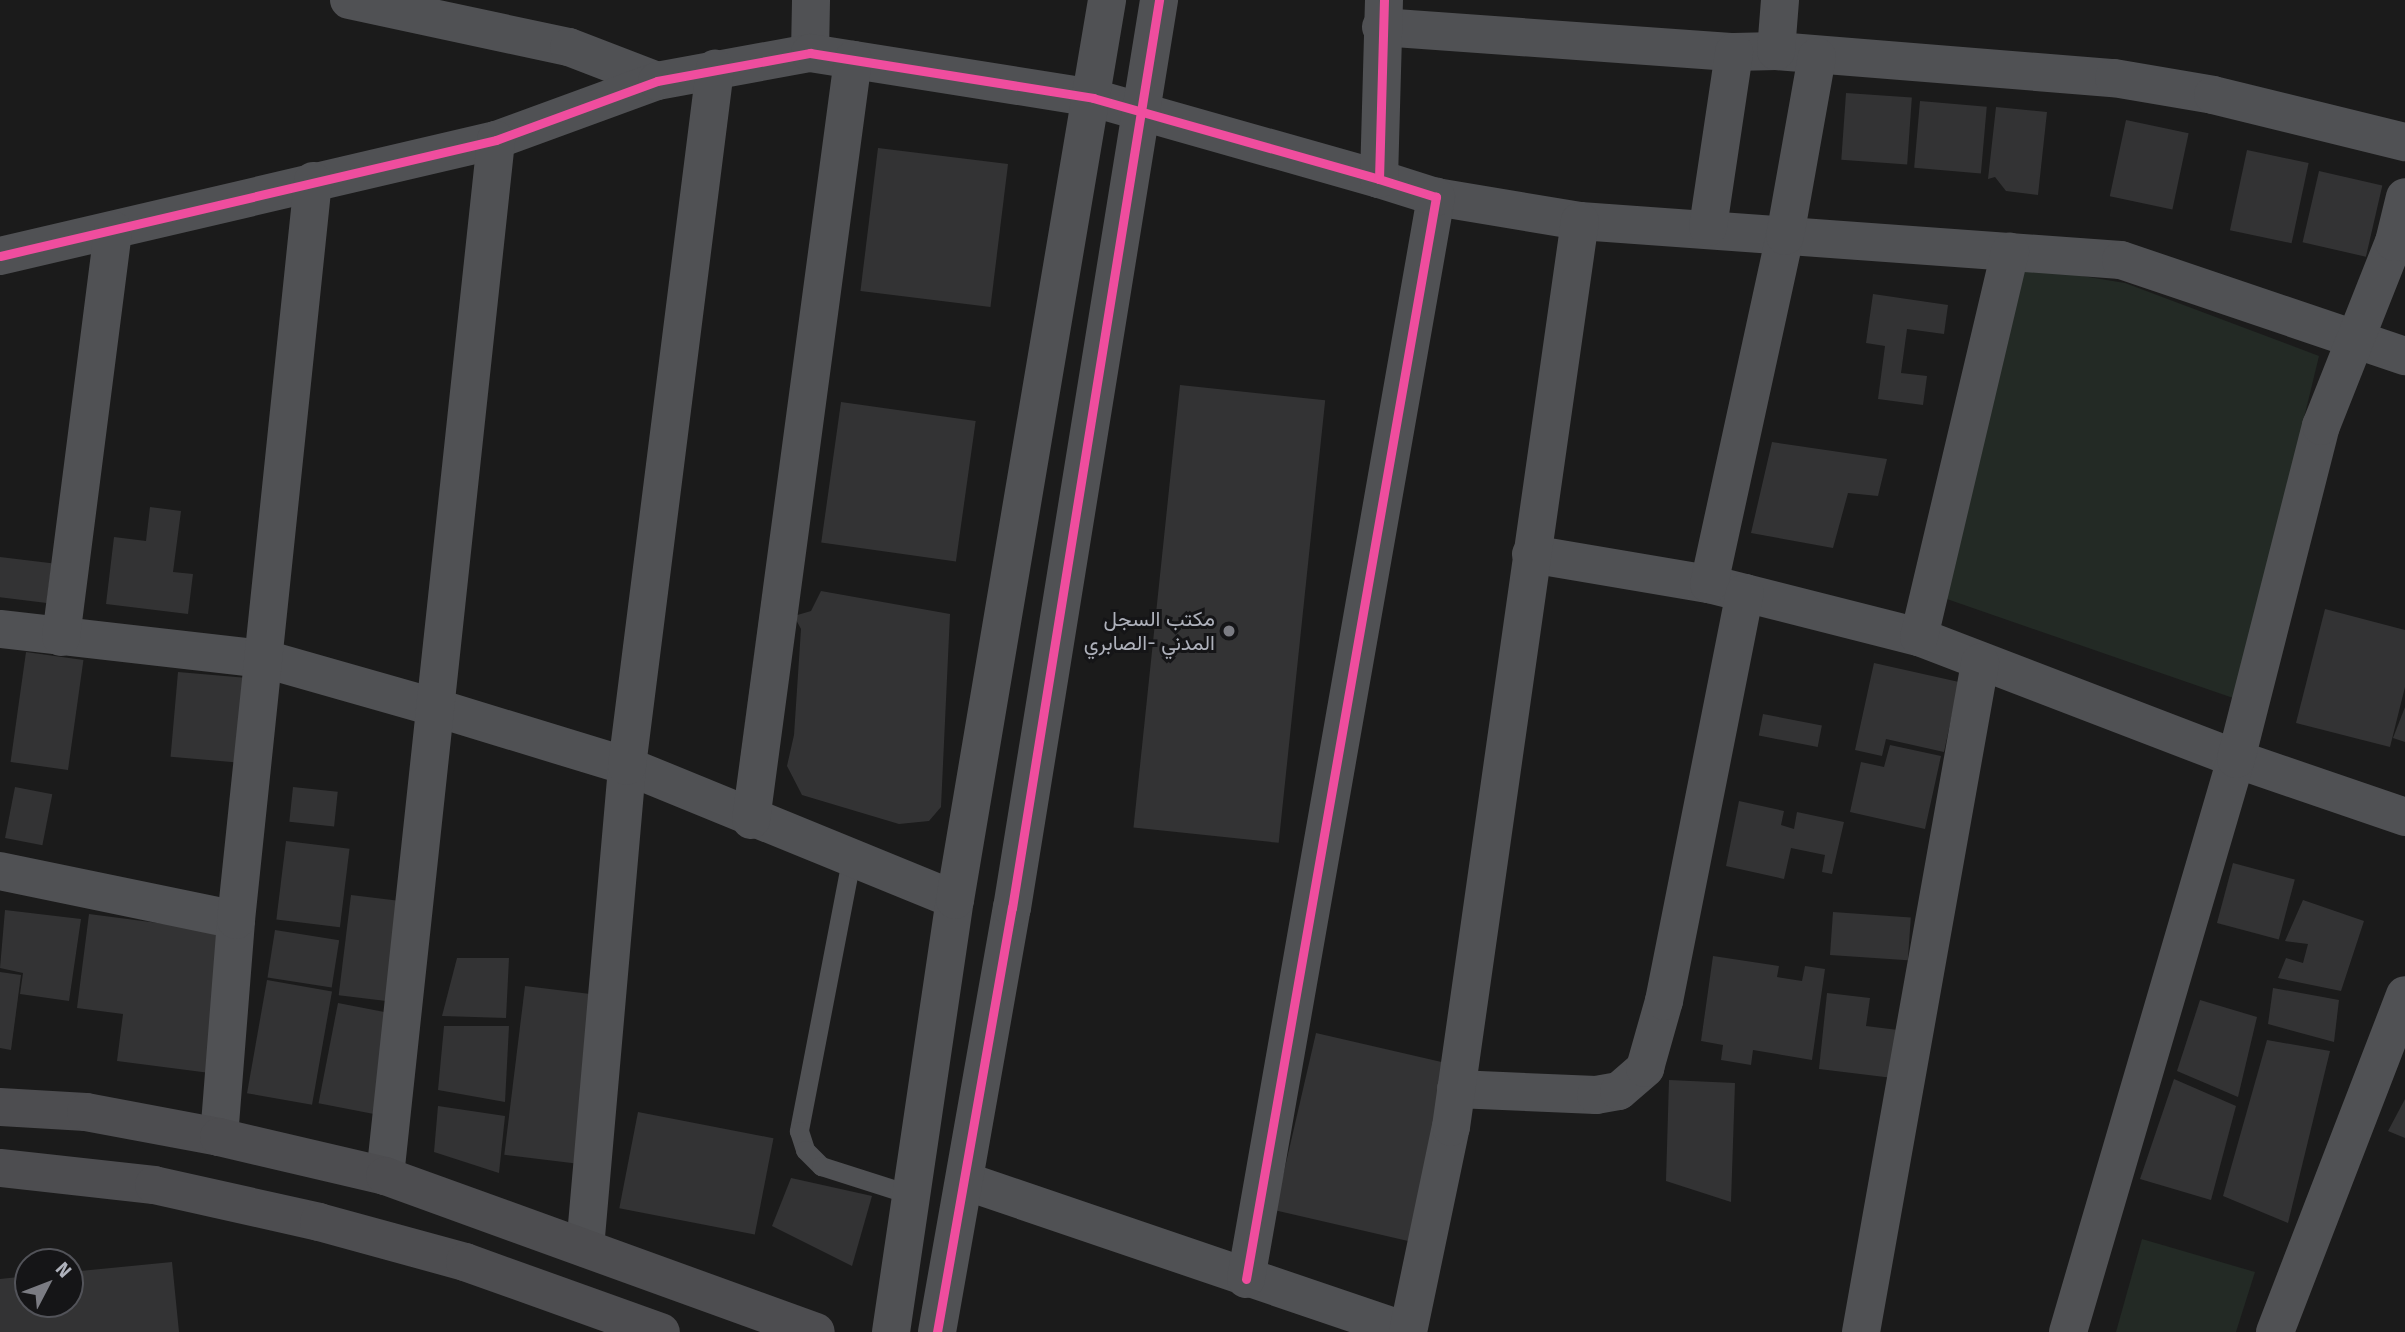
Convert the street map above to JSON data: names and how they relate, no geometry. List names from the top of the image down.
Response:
{
  "places": ["مكتب السجل المدني -الصابري"],
  "north": "top right"
}
